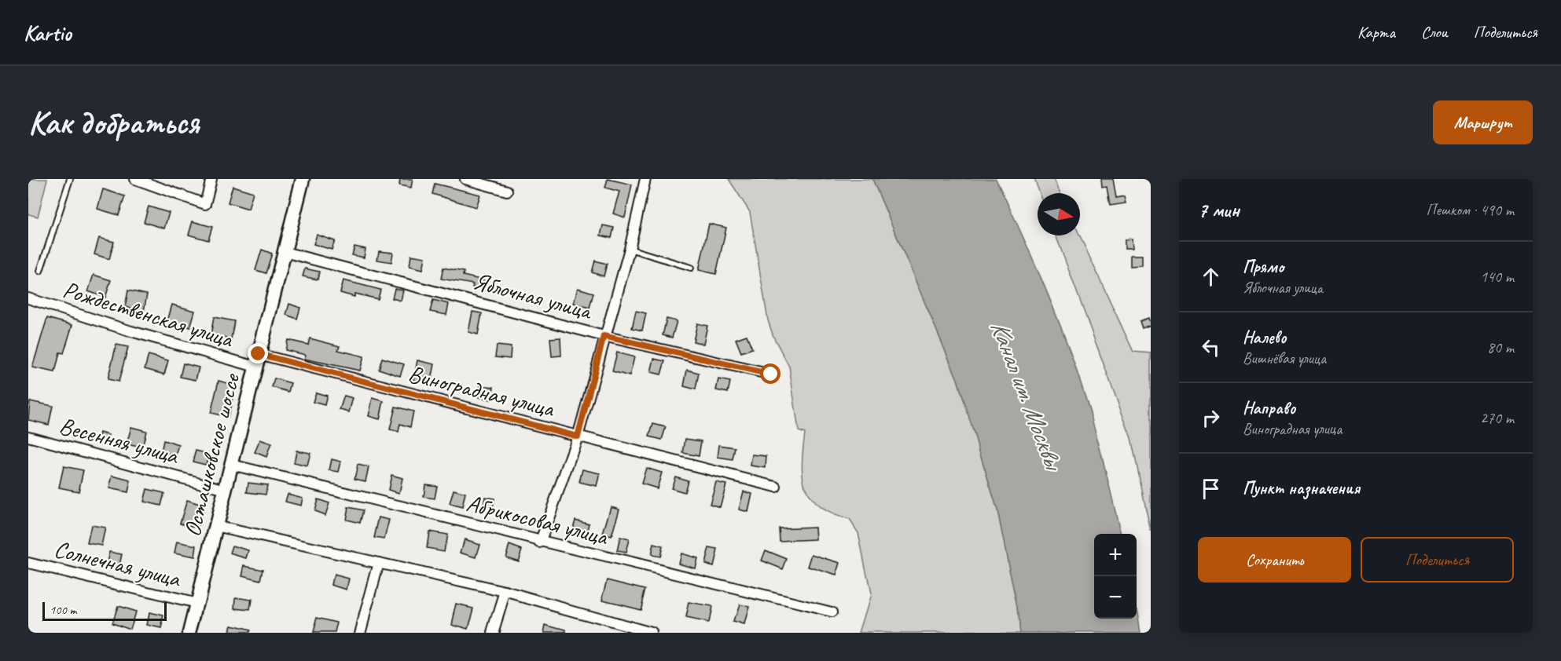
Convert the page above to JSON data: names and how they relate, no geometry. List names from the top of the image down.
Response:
{
  "streets": {
    "street": [
      "Яблочная улица",
      "Рождественская улица",
      "Виноградная улица",
      "Весенняя улица",
      "Осташковское шоссе",
      "Абрикосовая улица",
      "Солнечная улица"
    ]
  },
  "crossings": [
    ["Яблочная улица", "Осташковское шоссе"],
    ["Рождественская улица", "Виноградная улица"],
    ["Рождественская улица", "Осташковское шоссе"],
    ["Виноградная улица", "Осташковское шоссе"],
    ["Весенняя улица", "Осташковское шоссе"],
    ["Осташковское шоссе", "Абрикосовая улица"],
    ["Осташковское шоссе", "Солнечная улица"]
  ],
  "water": ["Канал им. Москвы"],
  "scale_bar": "100 m",
  "north": "right",
  "page": {
    "header": "Kartio",
    "nav": ["Карта", "Слои", "Поделиться"],
    "buttons": [
      "Маршрут",
      ["Сохранить", "Поделиться"]
    ],
    "title": "Как добраться",
    "heading": ["7 мин", "Пешком · 490 m"],
    "list": [
      ["Прямо", "Яблочная улица", "140 m"],
      ["Налево", "Вишнёвая улица", "80 m"],
      ["Направо", "Виноградная улица", "270 m"],
      "Пункт назначения"
    ],
    "map_buttons": ["+", "−"],
    "scale": "100 m"
  }
}
